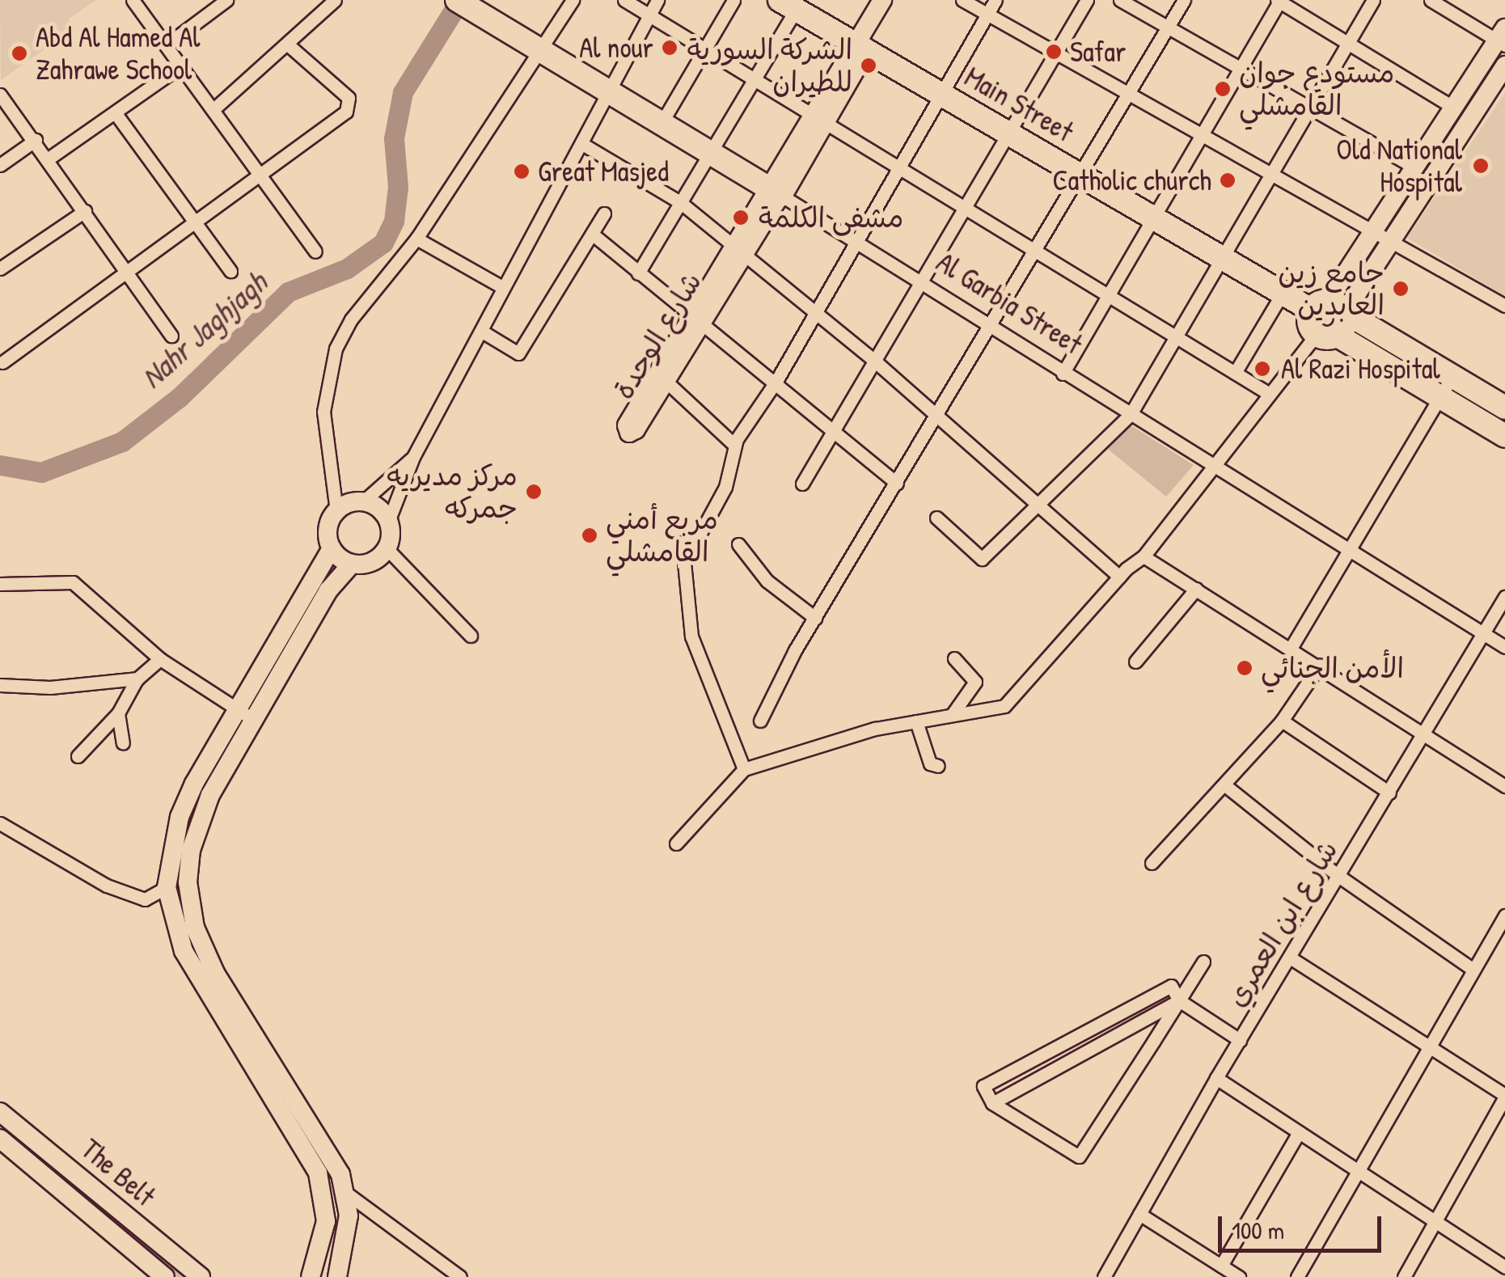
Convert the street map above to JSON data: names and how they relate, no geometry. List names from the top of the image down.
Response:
{
  "streets": {
    "highway": ["Main Street", "Al Garbia Street", "شارع الوحدة"],
    "street": ["شارع ابن العمري", "The Belt"]
  },
  "crossings": [
    ["Main Street", "شارع الوحدة"],
    ["Al Garbia Street", "شارع الوحدة"],
    ["Al Garbia Street", "شارع ابن العمري"]
  ],
  "water": ["Nahr Jaghjagh"],
  "places": [
    "Al nour",
    "Safar",
    "Abd Al Hamed Al Zahrawe School",
    "الشركة السورية للطيران",
    "مستودع جوان القامشلي",
    "Old National Hospital",
    "Great Masjed",
    "Catholic church",
    "مشفى الكلمة",
    "جامع زين العابدين",
    "Al Razi Hospital",
    "مركز مديريه جمركه",
    "مربع أمني القامشلي",
    "الأمن الجنائي"
  ],
  "scale_bar": "100 m"
}
